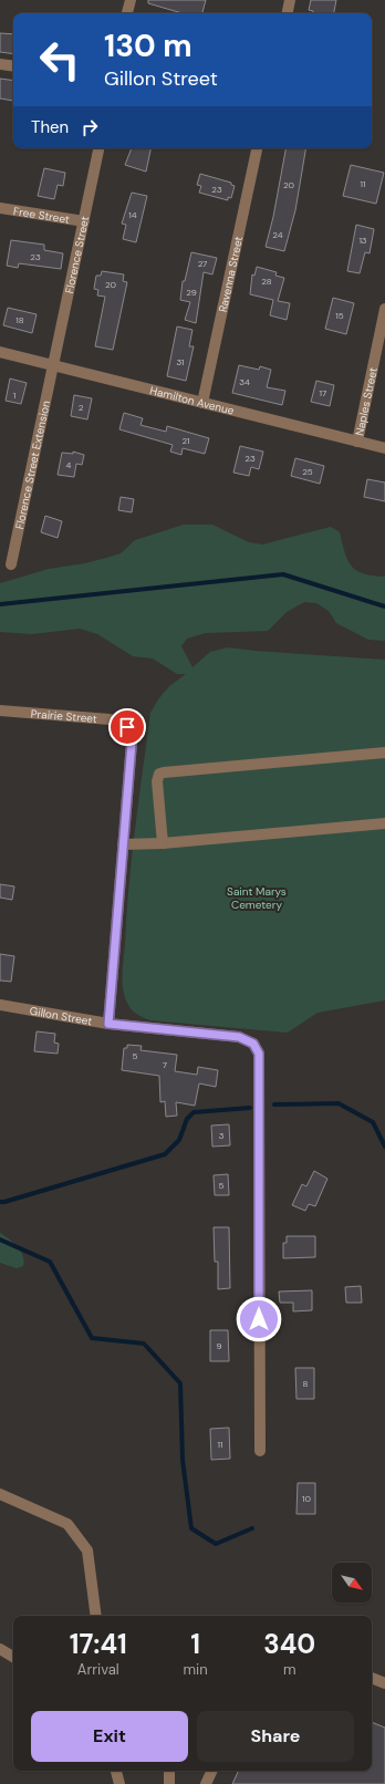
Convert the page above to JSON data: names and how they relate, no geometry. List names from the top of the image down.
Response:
{
  "streets": {
    "street": [
      "Free Street",
      "Florence Street",
      "Ravenna Street",
      "Hamilton Avenue",
      "Naples Street",
      "Florence Street Extension",
      "Prairie Street",
      "Gillon Street"
    ]
  },
  "crossings": [
    ["Free Street", "Florence Street"],
    ["Florence Street", "Hamilton Avenue"],
    ["Florence Street", "Florence Street Extension"],
    ["Ravenna Street", "Hamilton Avenue"],
    ["Hamilton Avenue", "Naples Street"],
    ["Hamilton Avenue", "Florence Street Extension"]
  ],
  "parks": ["Saint Marys Cemetery"],
  "house_numbers": [
    "11",
    "20",
    "23",
    "14",
    "24",
    "13",
    "23",
    "27",
    "28",
    "20",
    "29",
    "15",
    "18",
    "31",
    "34",
    "17",
    "1",
    "2",
    "21",
    "23",
    "4",
    "25",
    "5",
    "7",
    "3",
    "5",
    "9",
    "8",
    "11",
    "10"
  ],
  "north": "bottom right",
  "page": {
    "turn": ["130 m", "Gillon Street"],
    "then": "Then",
    "eta": [
      "17:41",
      "Arrival",
      "1",
      "min",
      "340",
      "m"
    ],
    "buttons": ["Exit", "Share"]
  }
}
